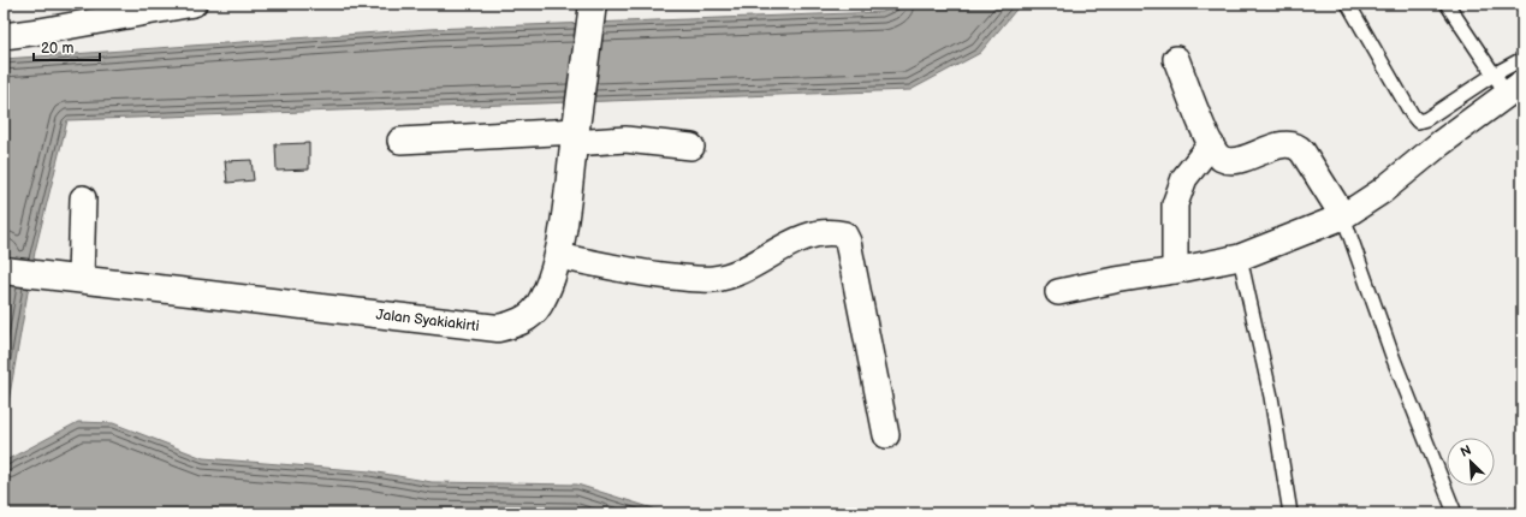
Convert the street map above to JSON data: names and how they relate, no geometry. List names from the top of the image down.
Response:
{
  "streets": {
    "street": ["Jalan Syakiakirti"]
  },
  "scale_bar": "20 m",
  "north": "top left"
}
